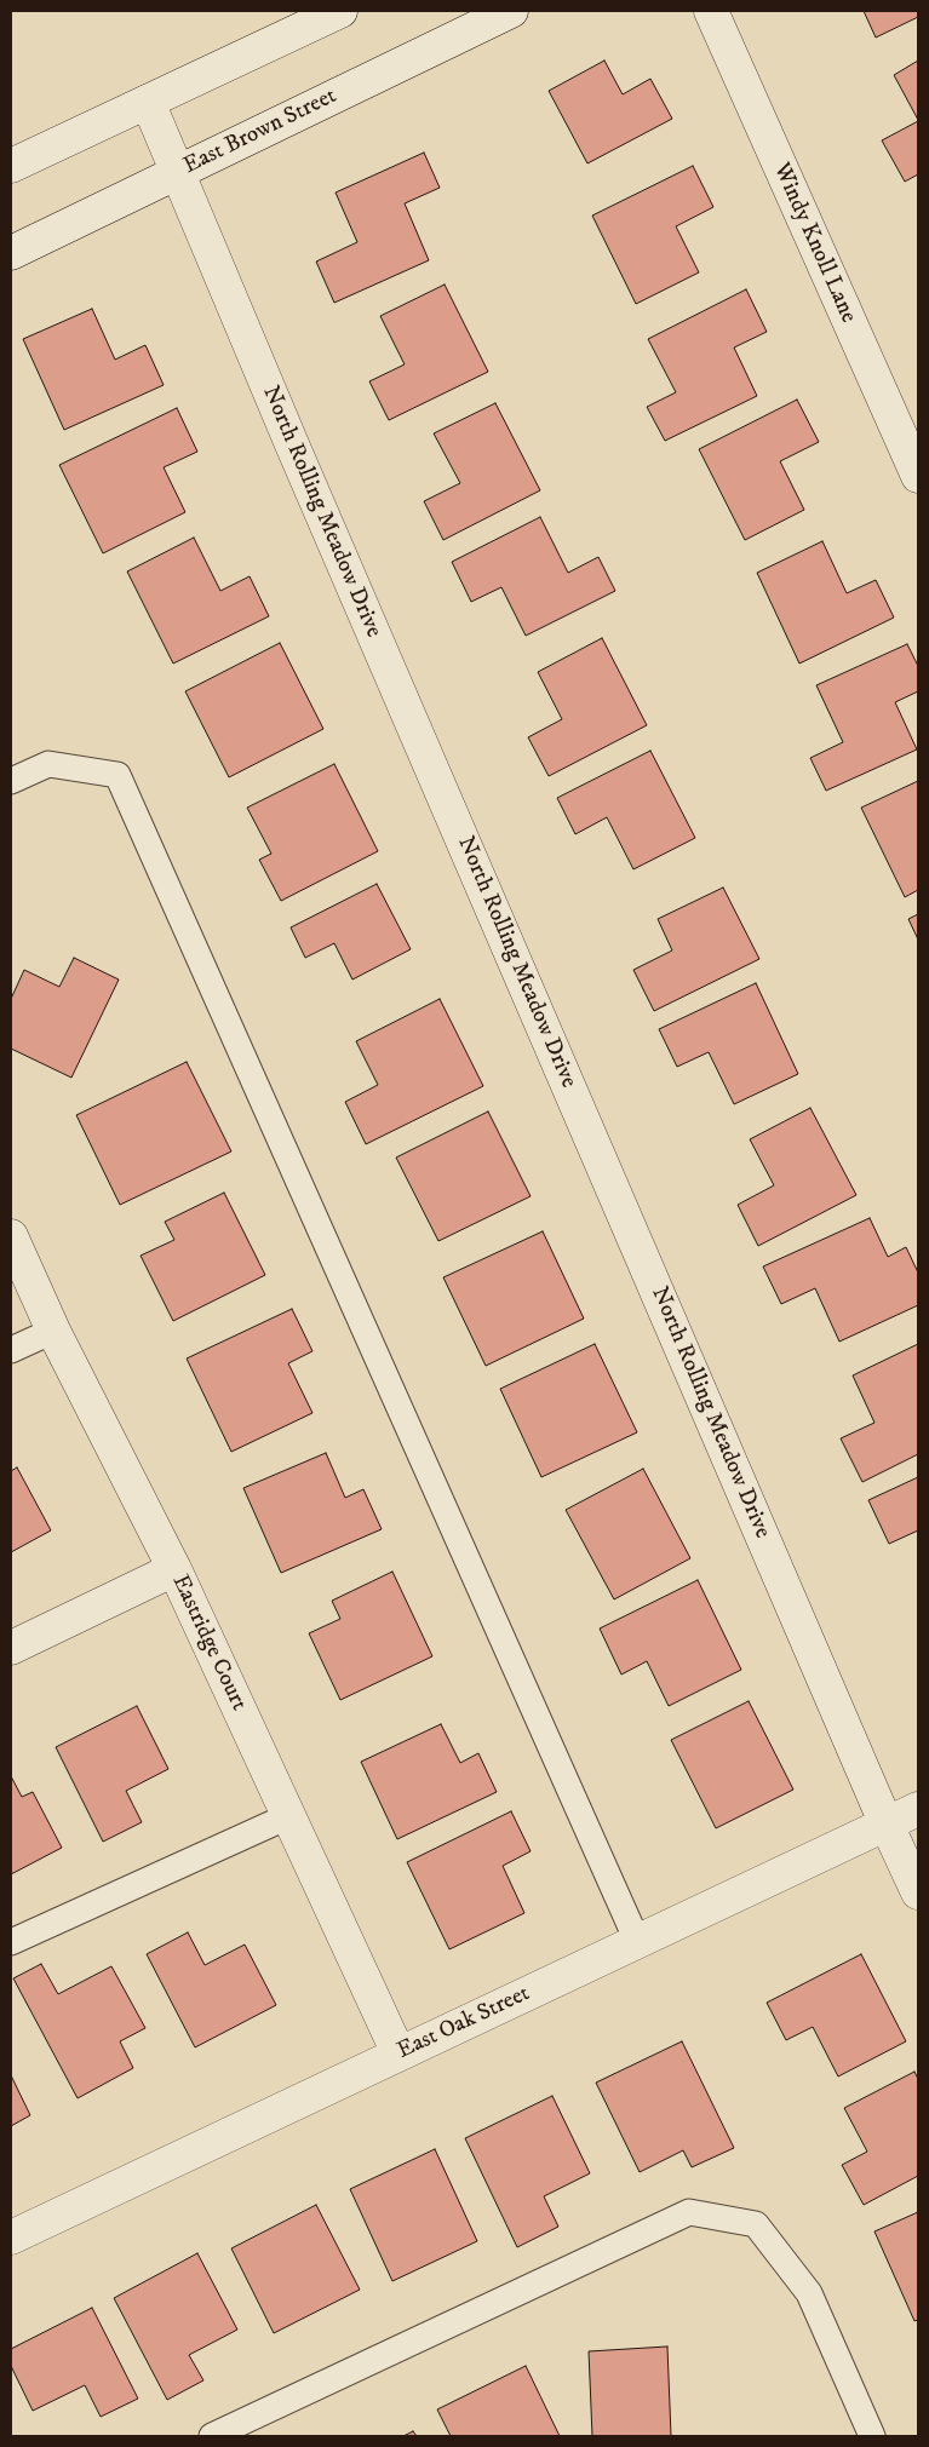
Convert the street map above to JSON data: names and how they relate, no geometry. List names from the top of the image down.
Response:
{
  "streets": {
    "street": [
      "East Brown Street",
      "Windy Knoll Lane",
      "North Rolling Meadow Drive",
      "Eastridge Court",
      "East Oak Street"
    ]
  },
  "crossings": [
    ["East Brown Street", "North Rolling Meadow Drive"],
    ["North Rolling Meadow Drive", "East Oak Street"],
    ["Eastridge Court", "East Oak Street"]
  ]
}
